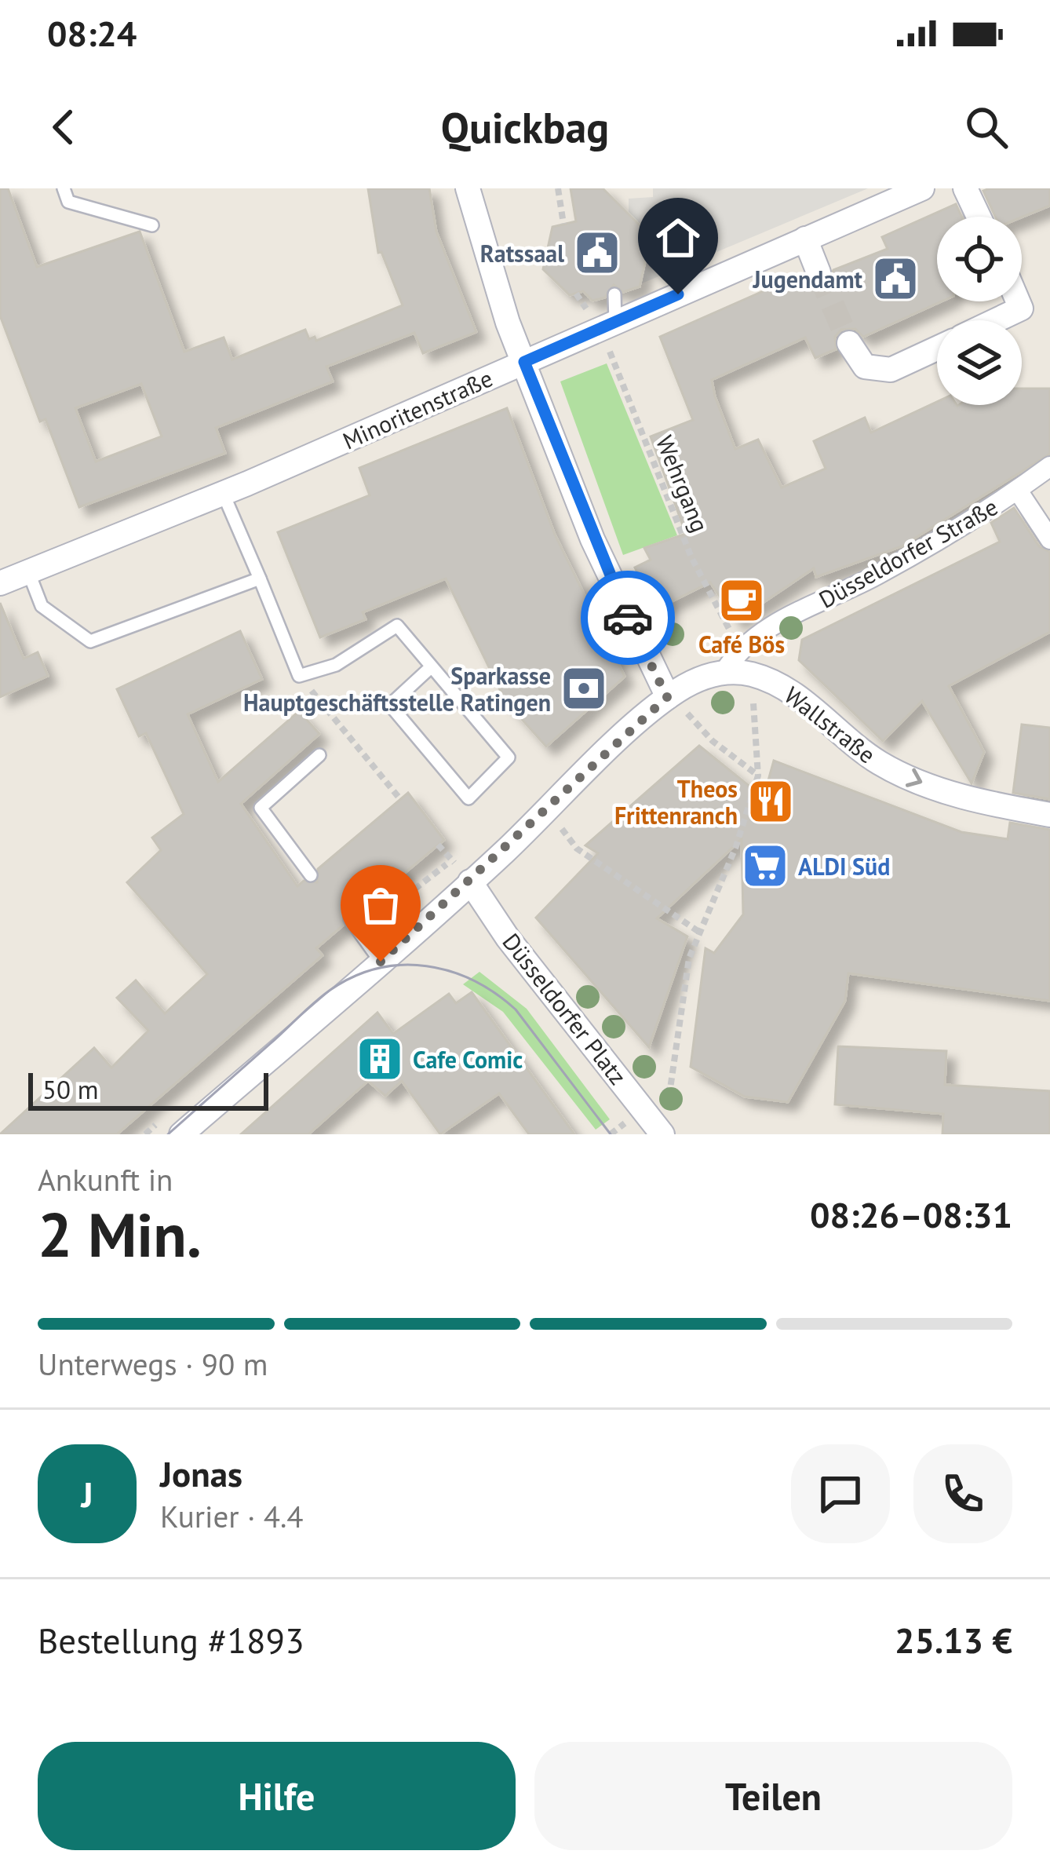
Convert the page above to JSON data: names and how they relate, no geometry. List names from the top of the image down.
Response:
{
  "streets": {
    "street": [
      "Minoritenstraße",
      "Düsseldorfer Straße",
      "Wallstraße",
      "Düsseldorfer Platz"
    ],
    "path": ["Wehrgang"]
  },
  "crossings": [
    ["Minoritenstraße", "Wehrgang"],
    ["Wehrgang", "Düsseldorfer Straße"],
    ["Düsseldorfer Straße", "Wallstraße"]
  ],
  "one_way": ["Wallstraße"],
  "places": {
    "public building": ["Ratssaal", "Jugendamt"],
    "cafe": ["Café Bös"],
    "bank": ["Sparkasse Hauptgeschäftsstelle Ratingen"],
    "restaurant": ["Theos Frittenranch"],
    "supermarket": ["ALDI Süd"],
    "building": ["Cafe Comic"]
  },
  "scale_bar": "50 m",
  "page": {
    "status": "08:24",
    "header": "Quickbag",
    "scale": "50 m",
    "heading": ["2 Min.", "Ankunft in", "08:26–08:31"],
    "panel": [
      "Jonas",
      "Kurier · 4.4",
      "Bestellung #1893",
      "25.13 €"
    ],
    "bar": "Unterwegs · 90 m",
    "round": "J",
    "buttons": ["Hilfe", "Teilen"]
  }
}
